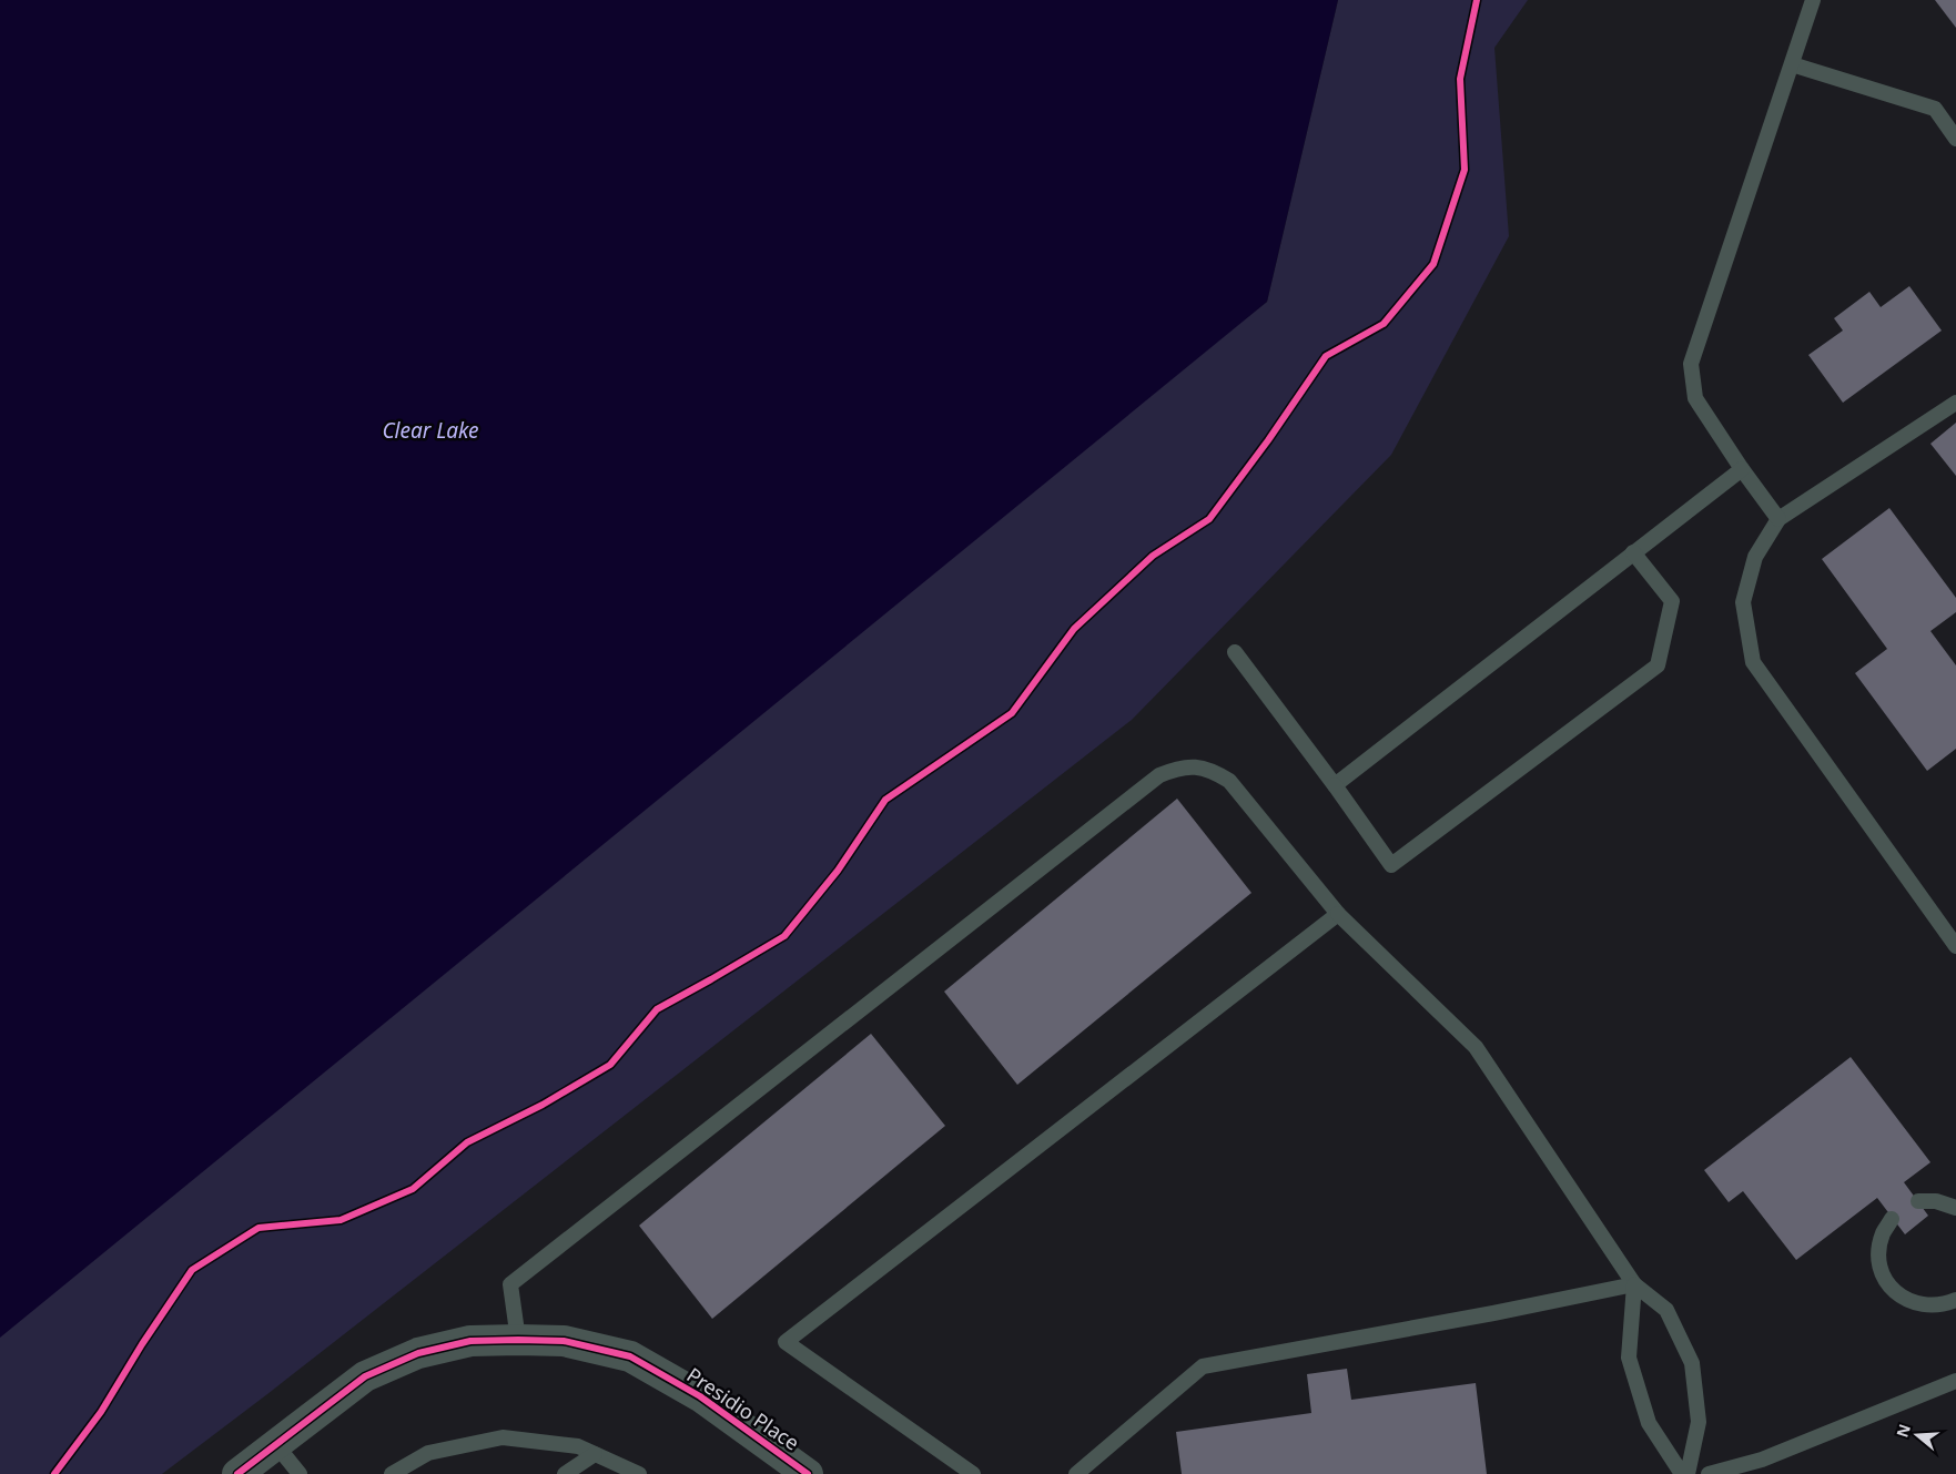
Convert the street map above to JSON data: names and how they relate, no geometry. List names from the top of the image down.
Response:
{
  "streets": {
    "street": ["Presidio Place"]
  },
  "water": ["Clear Lake"],
  "north": "left"
}
